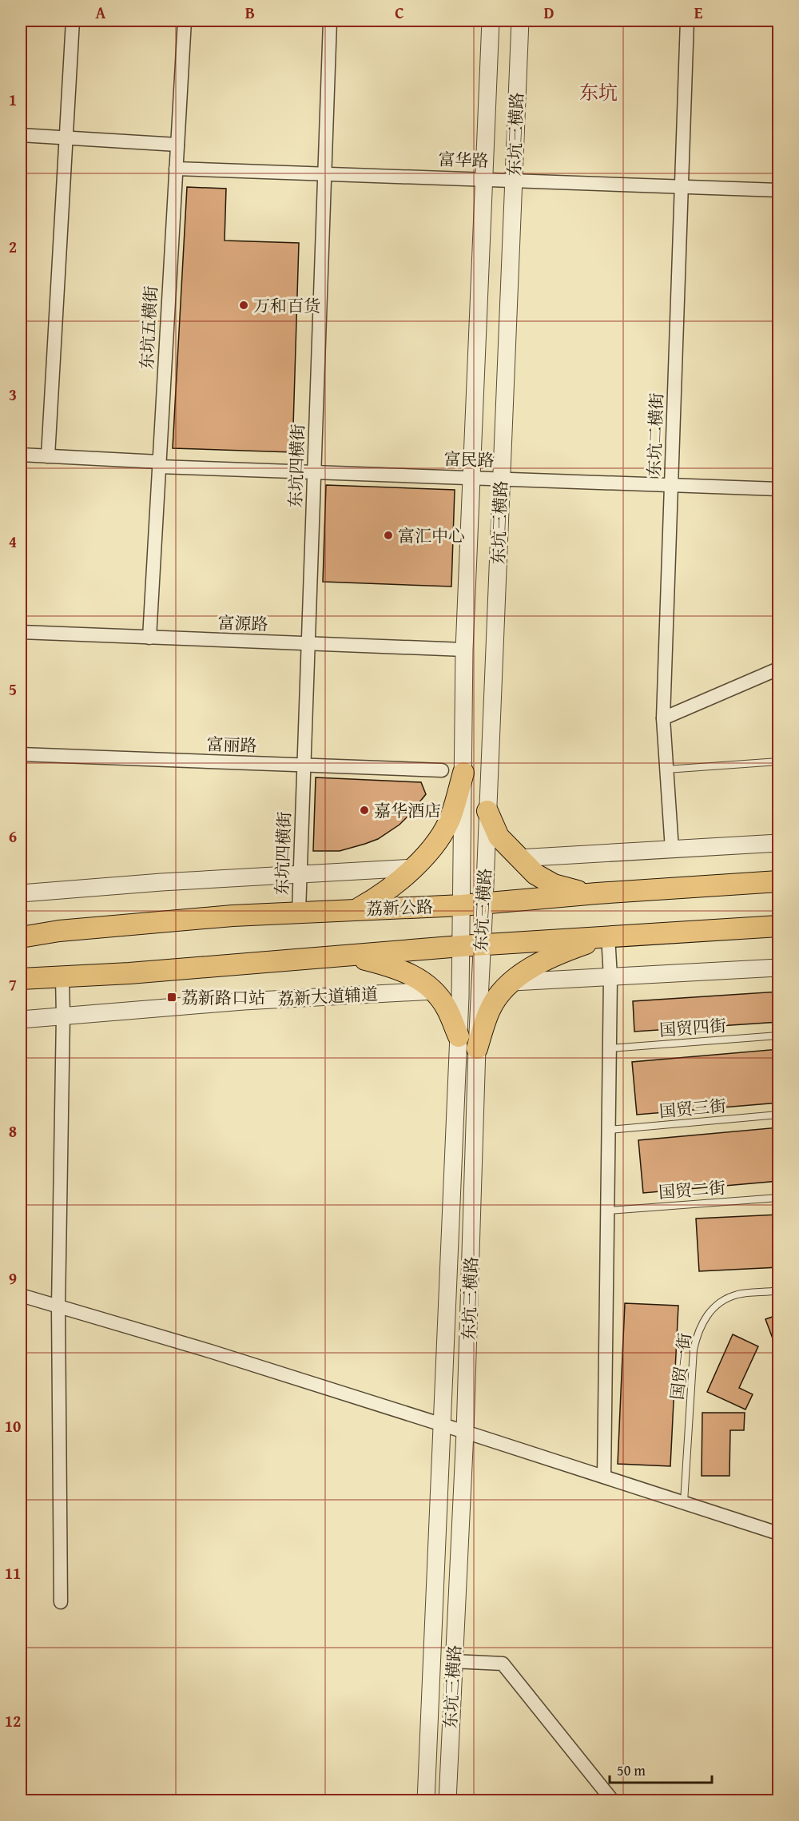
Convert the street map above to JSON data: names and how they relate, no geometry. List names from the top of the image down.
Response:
{
  "streets": {
    "main road": ["荔新公路"],
    "street": [
      "东坑三横路",
      "富华路",
      "东坑五横街",
      "东坑二横街",
      "富民路",
      "东坑四横街",
      "富源路",
      "富丽路",
      "荔新大道辅道"
    ],
    "lane": [
      "国贸四街",
      "国贸三街",
      "国贸二街",
      "国贸一街"
    ]
  },
  "crossings": [
    ["东坑三横路", "富华路"],
    ["东坑三横路", "富民路"],
    ["东坑三横路", "富源路"],
    ["东坑三横路", "荔新公路"],
    ["富华路", "东坑五横街"],
    ["富华路", "东坑二横街"],
    ["富华路", "东坑四横街"],
    ["东坑五横街", "富民路"],
    ["东坑五横街", "富源路"],
    ["东坑二横街", "富民路"],
    ["富民路", "东坑四横街"],
    ["东坑四横街", "富源路"],
    ["东坑四横街", "富丽路"],
    ["东坑四横街", "荔新公路"]
  ],
  "districts": ["东坑"],
  "places": {
    "other": ["万和百货", "富汇中心", "嘉华酒店"],
    "transit": ["荔新路口站"]
  },
  "scale_bar": "50 m",
  "grid": {
    "columns": [
      "A",
      "B",
      "C",
      "D",
      "E"
    ],
    "rows": [
      "1",
      "2",
      "3",
      "4",
      "5",
      "6",
      "7",
      "8",
      "9",
      "10",
      "11",
      "12"
    ]
  }
}
